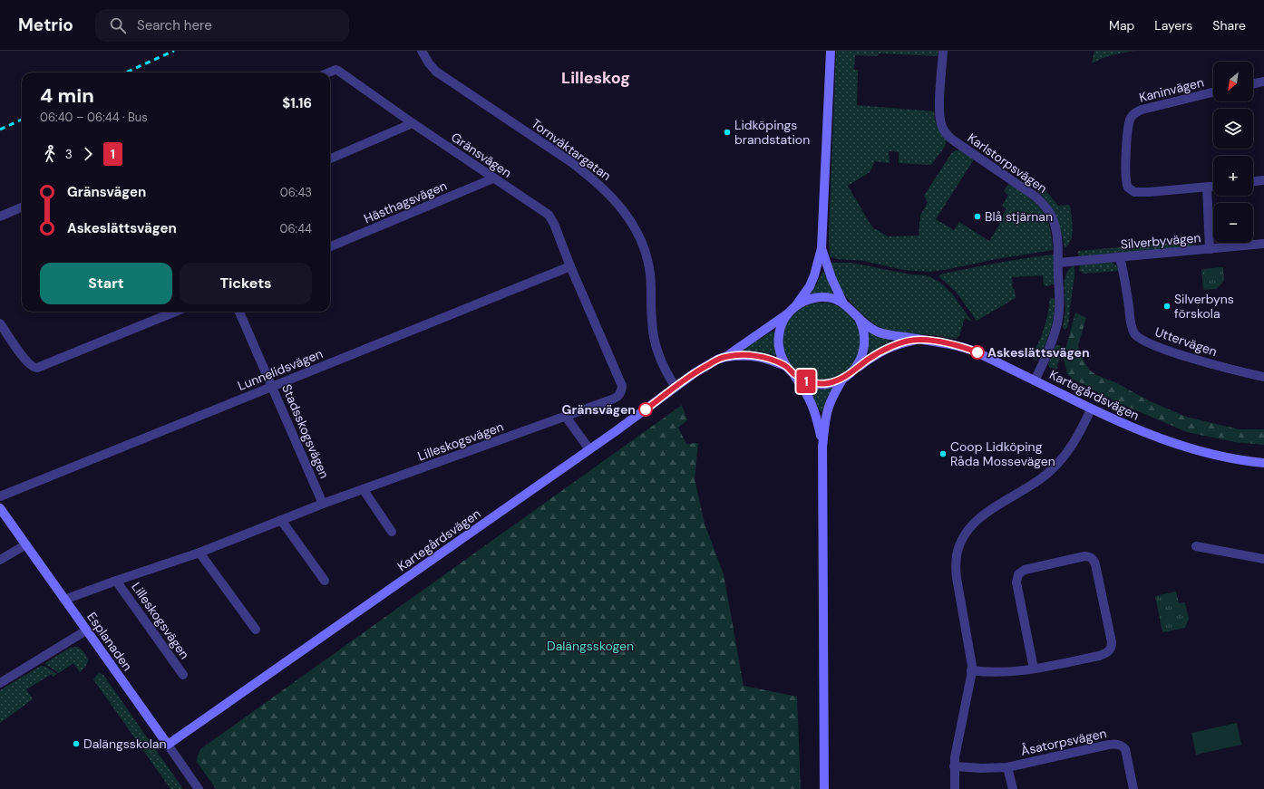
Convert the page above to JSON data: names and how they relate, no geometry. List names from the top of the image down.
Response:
{
  "streets": {
    "street": [
      "Kaninvägen",
      "Tornväktargatan",
      "Gränsvägen",
      "Karlstorpsvägen",
      "Hästhagsvägen",
      "Silverbyvägen",
      "Uttervägen",
      "Lunnelidsvägen",
      "Kartegårdsvägen",
      "Stadsskogsvägen",
      "Lilleskogsvägen",
      "Esplanaden",
      "Åsatorpsvägen"
    ]
  },
  "crossings": [
    ["Tornväktargatan", "Kartegårdsvägen"],
    ["Gränsvägen", "Hästhagsvägen"],
    ["Gränsvägen", "Lunnelidsvägen"],
    ["Gränsvägen", "Lilleskogsvägen"],
    ["Karlstorpsvägen", "Silverbyvägen"],
    ["Karlstorpsvägen", "Kartegårdsvägen"],
    ["Silverbyvägen", "Uttervägen"],
    ["Lunnelidsvägen", "Stadsskogsvägen"],
    ["Kartegårdsvägen", "Esplanaden"],
    ["Stadsskogsvägen", "Lilleskogsvägen"],
    ["Lilleskogsvägen", "Esplanaden"]
  ],
  "districts": ["Lilleskog"],
  "parks": ["Dalängsskogen"],
  "places": [
    "Lidköpings brandstation",
    "Blå stjärnan",
    "Silverbyns förskola",
    "Askeslättsvägen",
    "Gränsvägen",
    "Coop Lidköping Råda Mossevägen",
    "Dalängsskolan"
  ],
  "lines": ["bus line 1"],
  "north": "bottom left",
  "page": {
    "header": "Metrio",
    "search": "Search here",
    "nav": ["Map", "Layers", "Share"],
    "on_map": "1",
    "map_buttons": ["+", "−"],
    "heading": ["4 min", "06:40 – 06:44 · Bus", "$1.16"],
    "legs": ["3", "1"],
    "list": [
      {
        "name": "Gränsvägen",
        "value": "06:43"
      },
      {
        "name": "Askeslättsvägen",
        "value": "06:44"
      }
    ],
    "buttons": ["Start", "Tickets"]
  }
}
